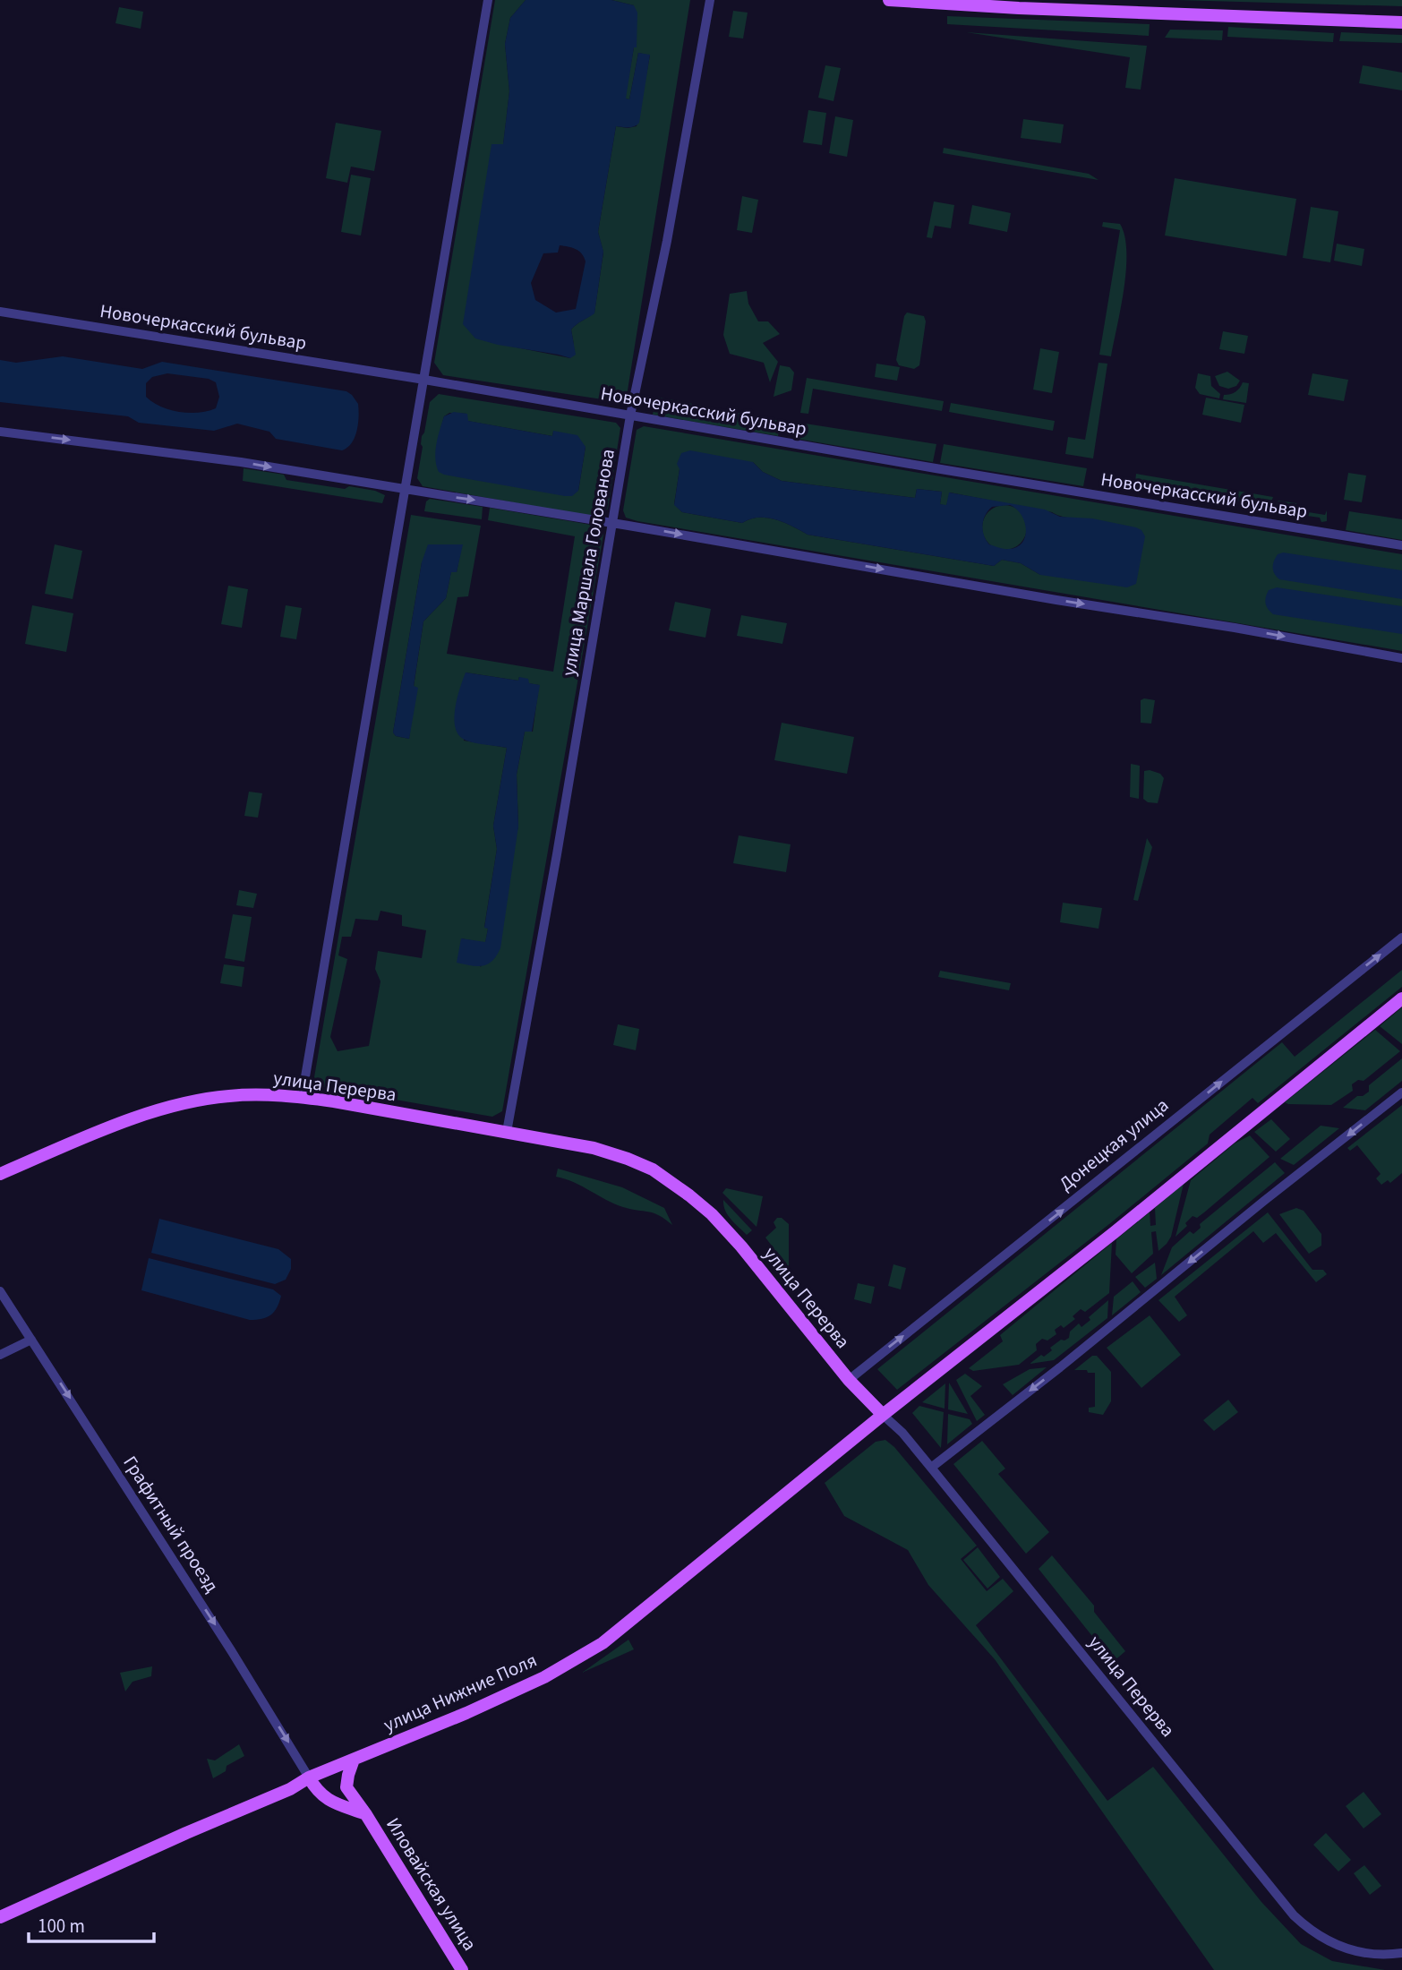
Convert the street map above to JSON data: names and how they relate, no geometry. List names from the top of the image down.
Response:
{
  "streets": {
    "main road": ["улица Перерва", "улица Нижние Поля", "Иловайская улица"],
    "street": [
      "Новочеркасский бульвар",
      "улица Маршала Голованова",
      "Донецкая улица",
      "Графитный проезд"
    ]
  },
  "crossings": [
    ["Новочеркасский бульвар", "улица Маршала Голованова"],
    ["улица Маршала Голованова", "улица Перерва"],
    ["улица Перерва", "Донецкая улица"],
    ["улица Перерва", "улица Нижние Поля"],
    ["Графитный проезд", "улица Нижние Поля"],
    ["Графитный проезд", "Иловайская улица"],
    ["улица Нижние Поля", "Иловайская улица"]
  ],
  "one_way": ["Донецкая улица", "Графитный проезд"],
  "scale_bar": "100 m"
}
